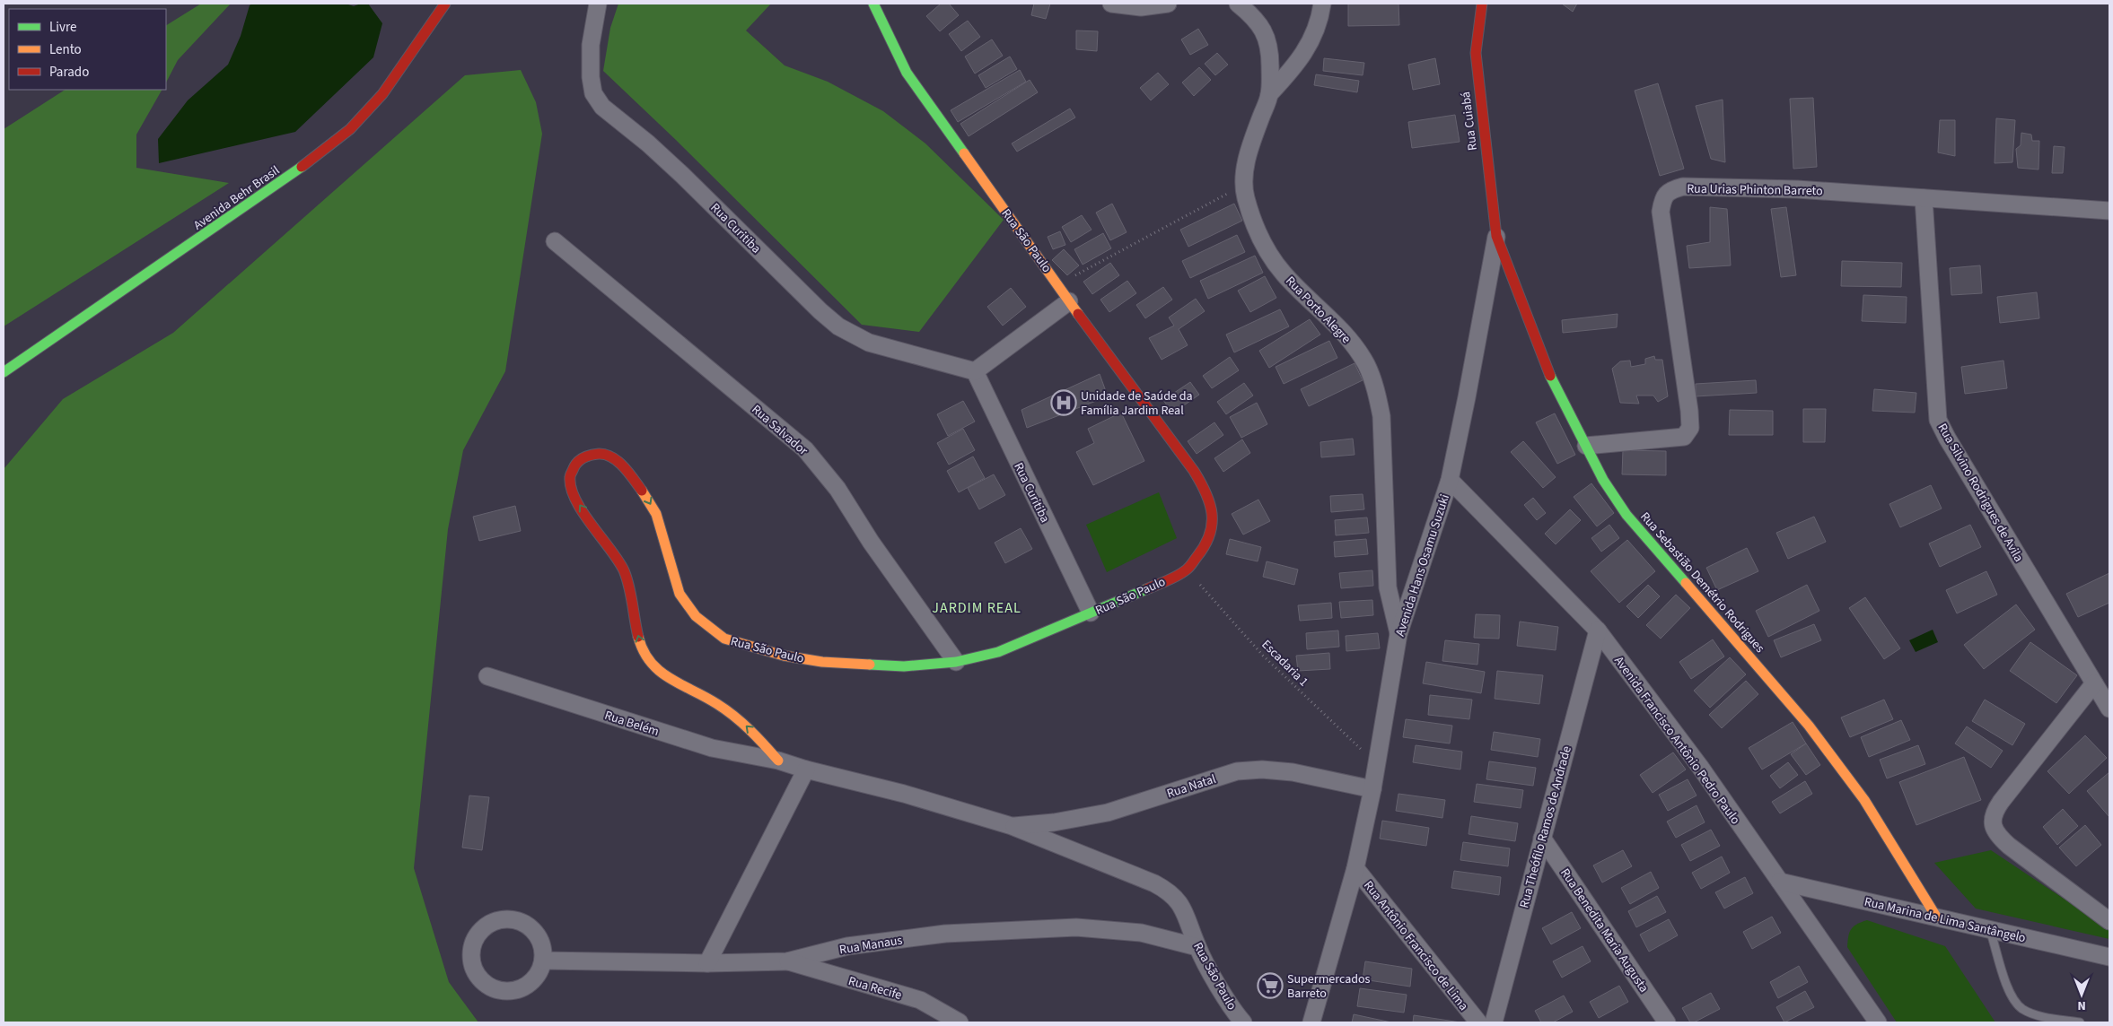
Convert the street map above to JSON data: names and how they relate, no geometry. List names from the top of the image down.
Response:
{
  "streets": {
    "street": [
      "Rua Cuiabá",
      "Rua Urias Phinton Barreto",
      "Avenida Behr Brasil",
      "Rua Curitiba",
      "Rua São Paulo",
      "Rua Porto Alegre",
      "Rua Salvador",
      "Rua Silvino Rodrigues de Avila",
      "Avenida Hans Osamu Suzuki",
      "Rua Sebastião Demétrio Rodrigues",
      "Rua Belém",
      "Avenida Francisco Antônio Pedro Paulo",
      "Rua Natal",
      "Rua Theófilo Ramos de Andrade",
      "Rua Marina de Lima Santângelo",
      "Rua Benedita Maria Augusta",
      "Rua Manaus",
      "Rua Antônio Francisco de Lima",
      "Rua Recife"
    ],
    "path": ["Escadaria 1"]
  },
  "crossings": [
    ["Rua Cuiabá", "Avenida Hans Osamu Suzuki"],
    ["Rua Cuiabá", "Rua Sebastião Demétrio Rodrigues"],
    ["Rua Urias Phinton Barreto", "Rua Silvino Rodrigues de Avila"],
    ["Rua Urias Phinton Barreto", "Rua Sebastião Demétrio Rodrigues"],
    ["Rua Curitiba", "Rua São Paulo"],
    ["Rua São Paulo", "Rua Salvador"],
    ["Rua São Paulo", "Escadaria 1"],
    ["Rua São Paulo", "Rua Belém"],
    ["Rua São Paulo", "Rua Natal"],
    ["Rua São Paulo", "Rua Manaus"],
    ["Rua Porto Alegre", "Avenida Hans Osamu Suzuki"],
    ["Avenida Hans Osamu Suzuki", "Rua Sebastião Demétrio Rodrigues"],
    ["Avenida Hans Osamu Suzuki", "Escadaria 1"],
    ["Avenida Hans Osamu Suzuki", "Avenida Francisco Antônio Pedro Paulo"],
    ["Avenida Hans Osamu Suzuki", "Rua Natal"],
    ["Avenida Hans Osamu Suzuki", "Rua Antônio Francisco de Lima"],
    ["Rua Sebastião Demétrio Rodrigues", "Rua Marina de Lima Santângelo"],
    ["Avenida Francisco Antônio Pedro Paulo", "Rua Theófilo Ramos de Andrade"],
    ["Avenida Francisco Antônio Pedro Paulo", "Rua Marina de Lima Santângelo"],
    ["Rua Theófilo Ramos de Andrade", "Rua Benedita Maria Augusta"],
    ["Rua Manaus", "Rua Recife"]
  ],
  "districts": ["JARDIM REAL"],
  "places": {
    "hospital": ["Unidade de Saúde da Família Jardim Real"],
    "supermarket": ["Supermercados Barreto"]
  },
  "legend": ["Livre", "Lento", "Parado"],
  "north": "bottom"
}
